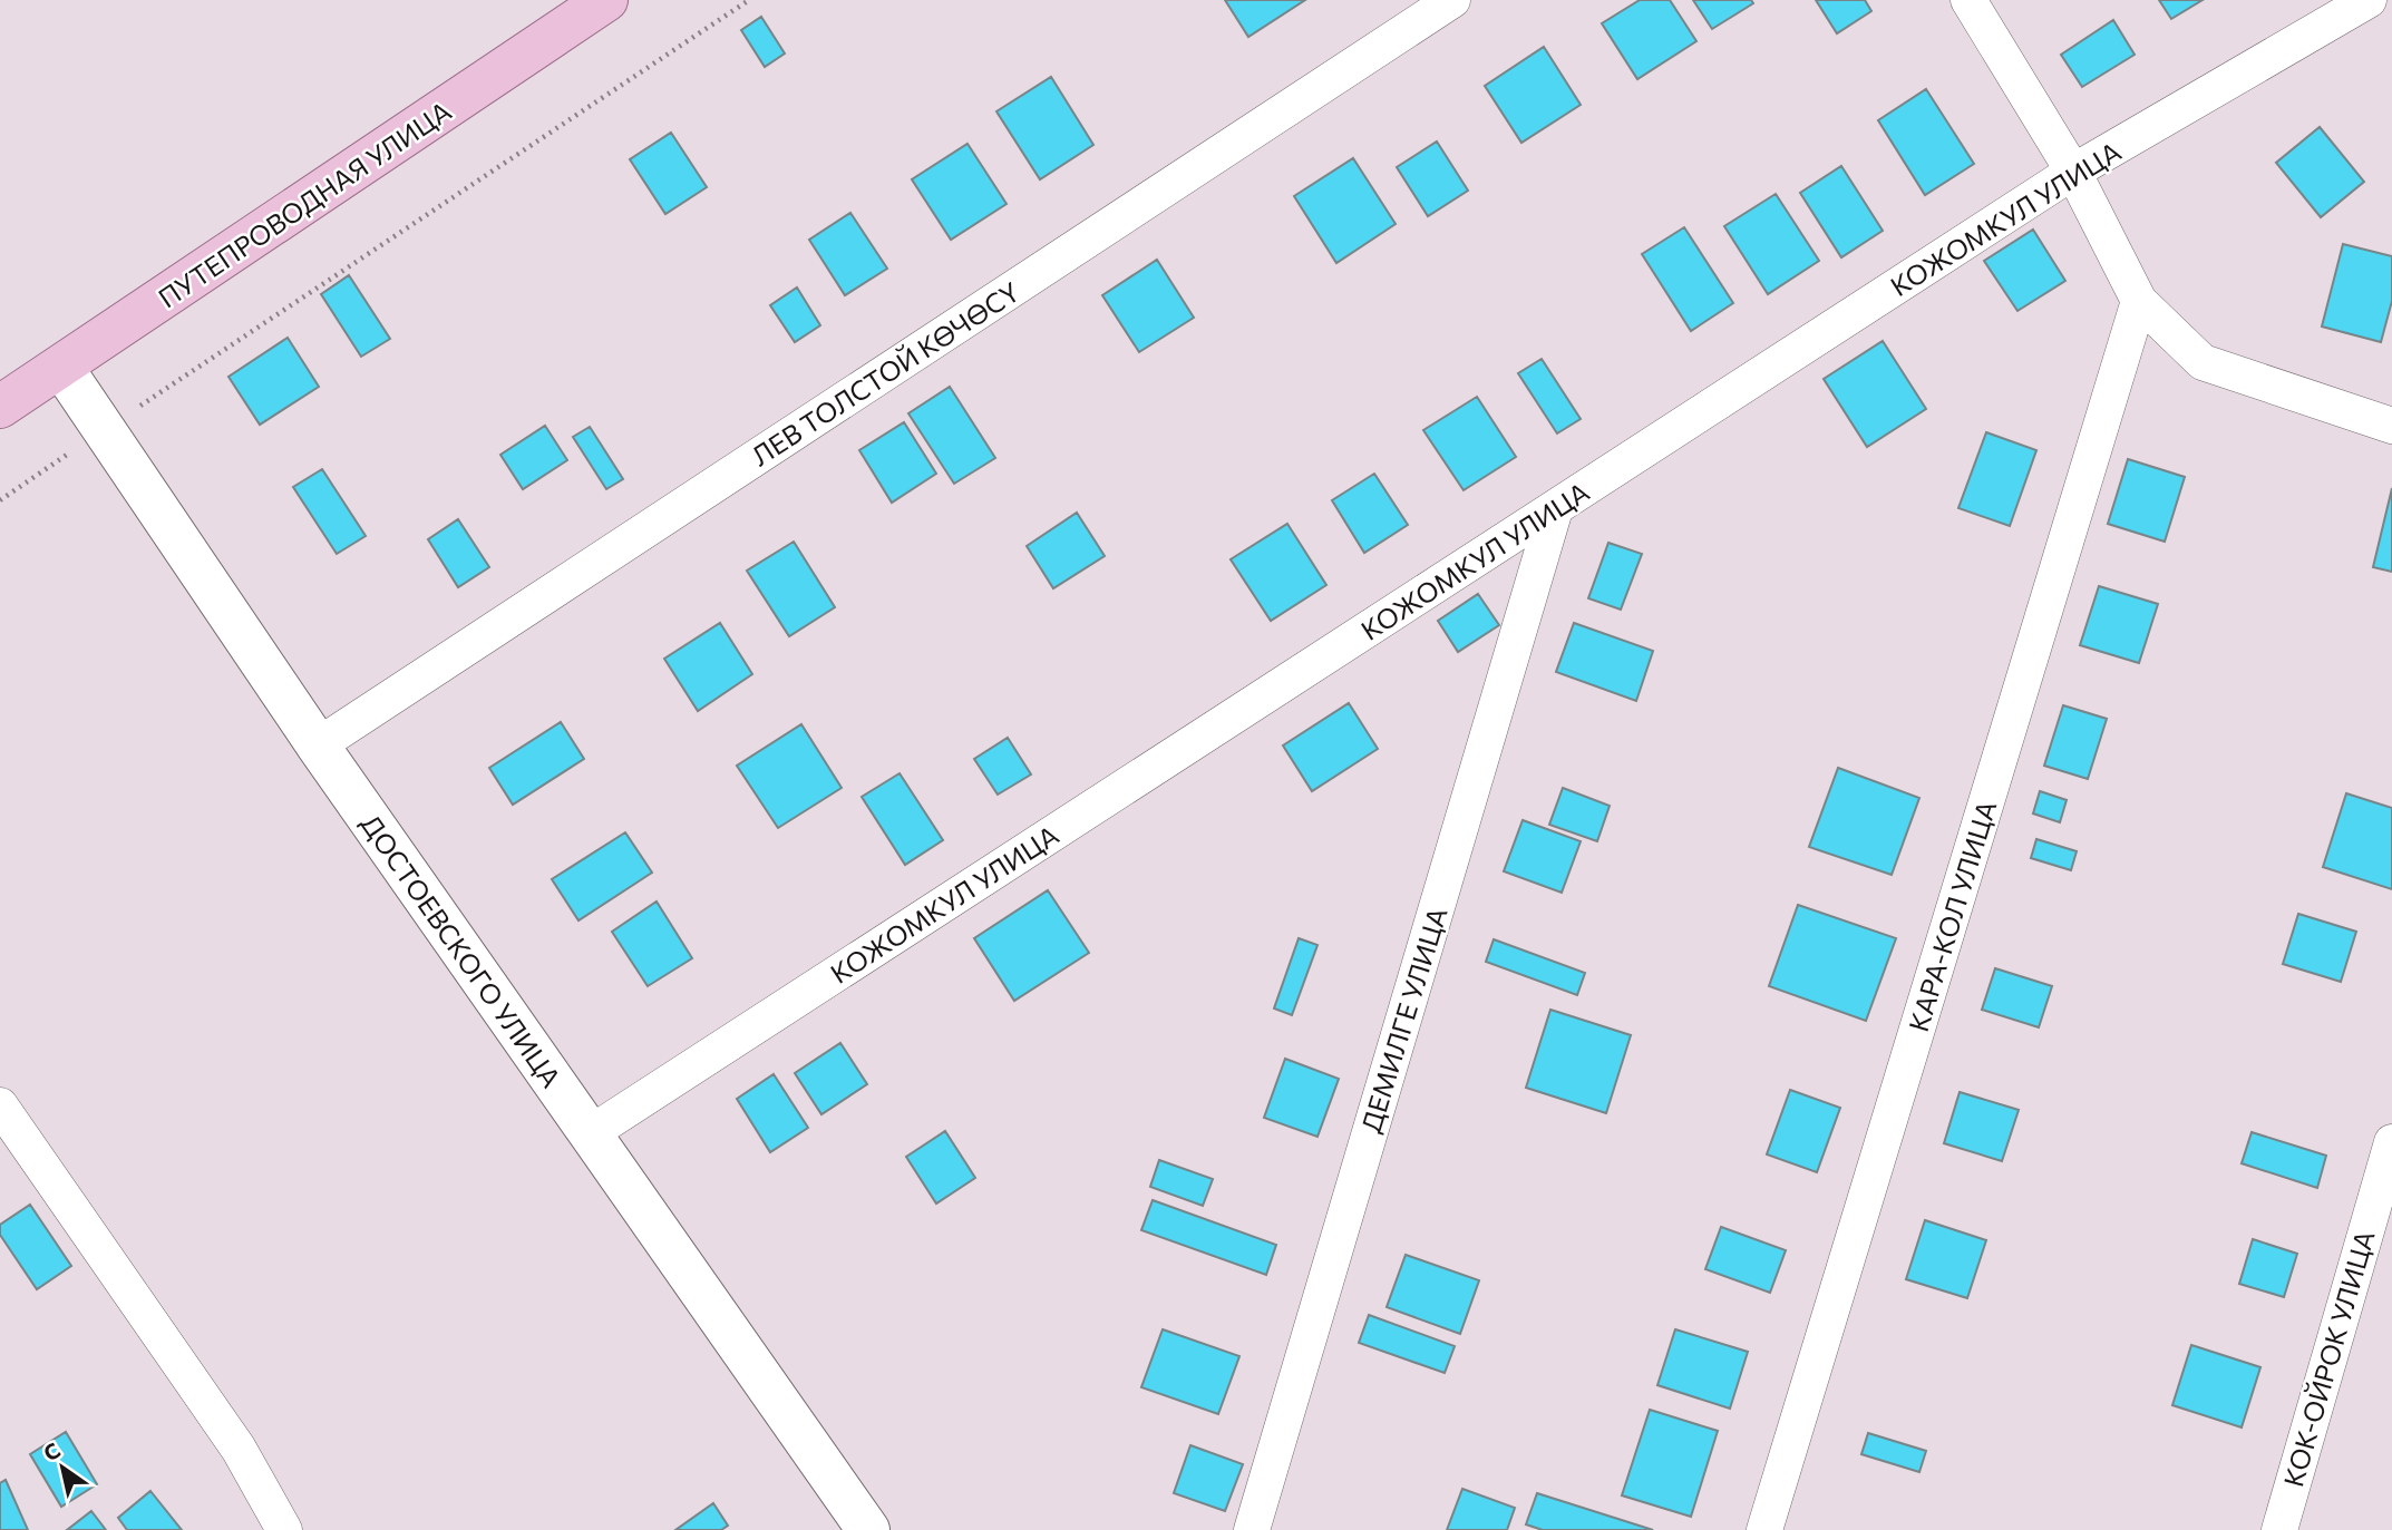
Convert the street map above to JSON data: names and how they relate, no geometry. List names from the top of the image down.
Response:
{
  "streets": {
    "main road": ["ПУТЕПРОВОДНАЯ УЛИЦА"],
    "street": [
      "КОЖОМКУЛ УЛИЦА",
      "ЛЕВ ТОЛСТОЙ КӨЧӨСҮ",
      "КАРА-КОЛ УЛИЦА",
      "ДОСТОЕВСКОГО УЛИЦА",
      "ДЕМИЛГЕ УЛИЦА",
      "КОК-ОЙРОК УЛИЦА"
    ]
  },
  "crossings": [
    ["ПУТЕПРОВОДНАЯ УЛИЦА", "ДОСТОЕВСКОГО УЛИЦА"],
    ["КОЖОМКУЛ УЛИЦА", "ДОСТОЕВСКОГО УЛИЦА"],
    ["КОЖОМКУЛ УЛИЦА", "ДЕМИЛГЕ УЛИЦА"],
    ["ЛЕВ ТОЛСТОЙ КӨЧӨСҮ", "ДОСТОЕВСКОГО УЛИЦА"]
  ],
  "north": "top left"
}
